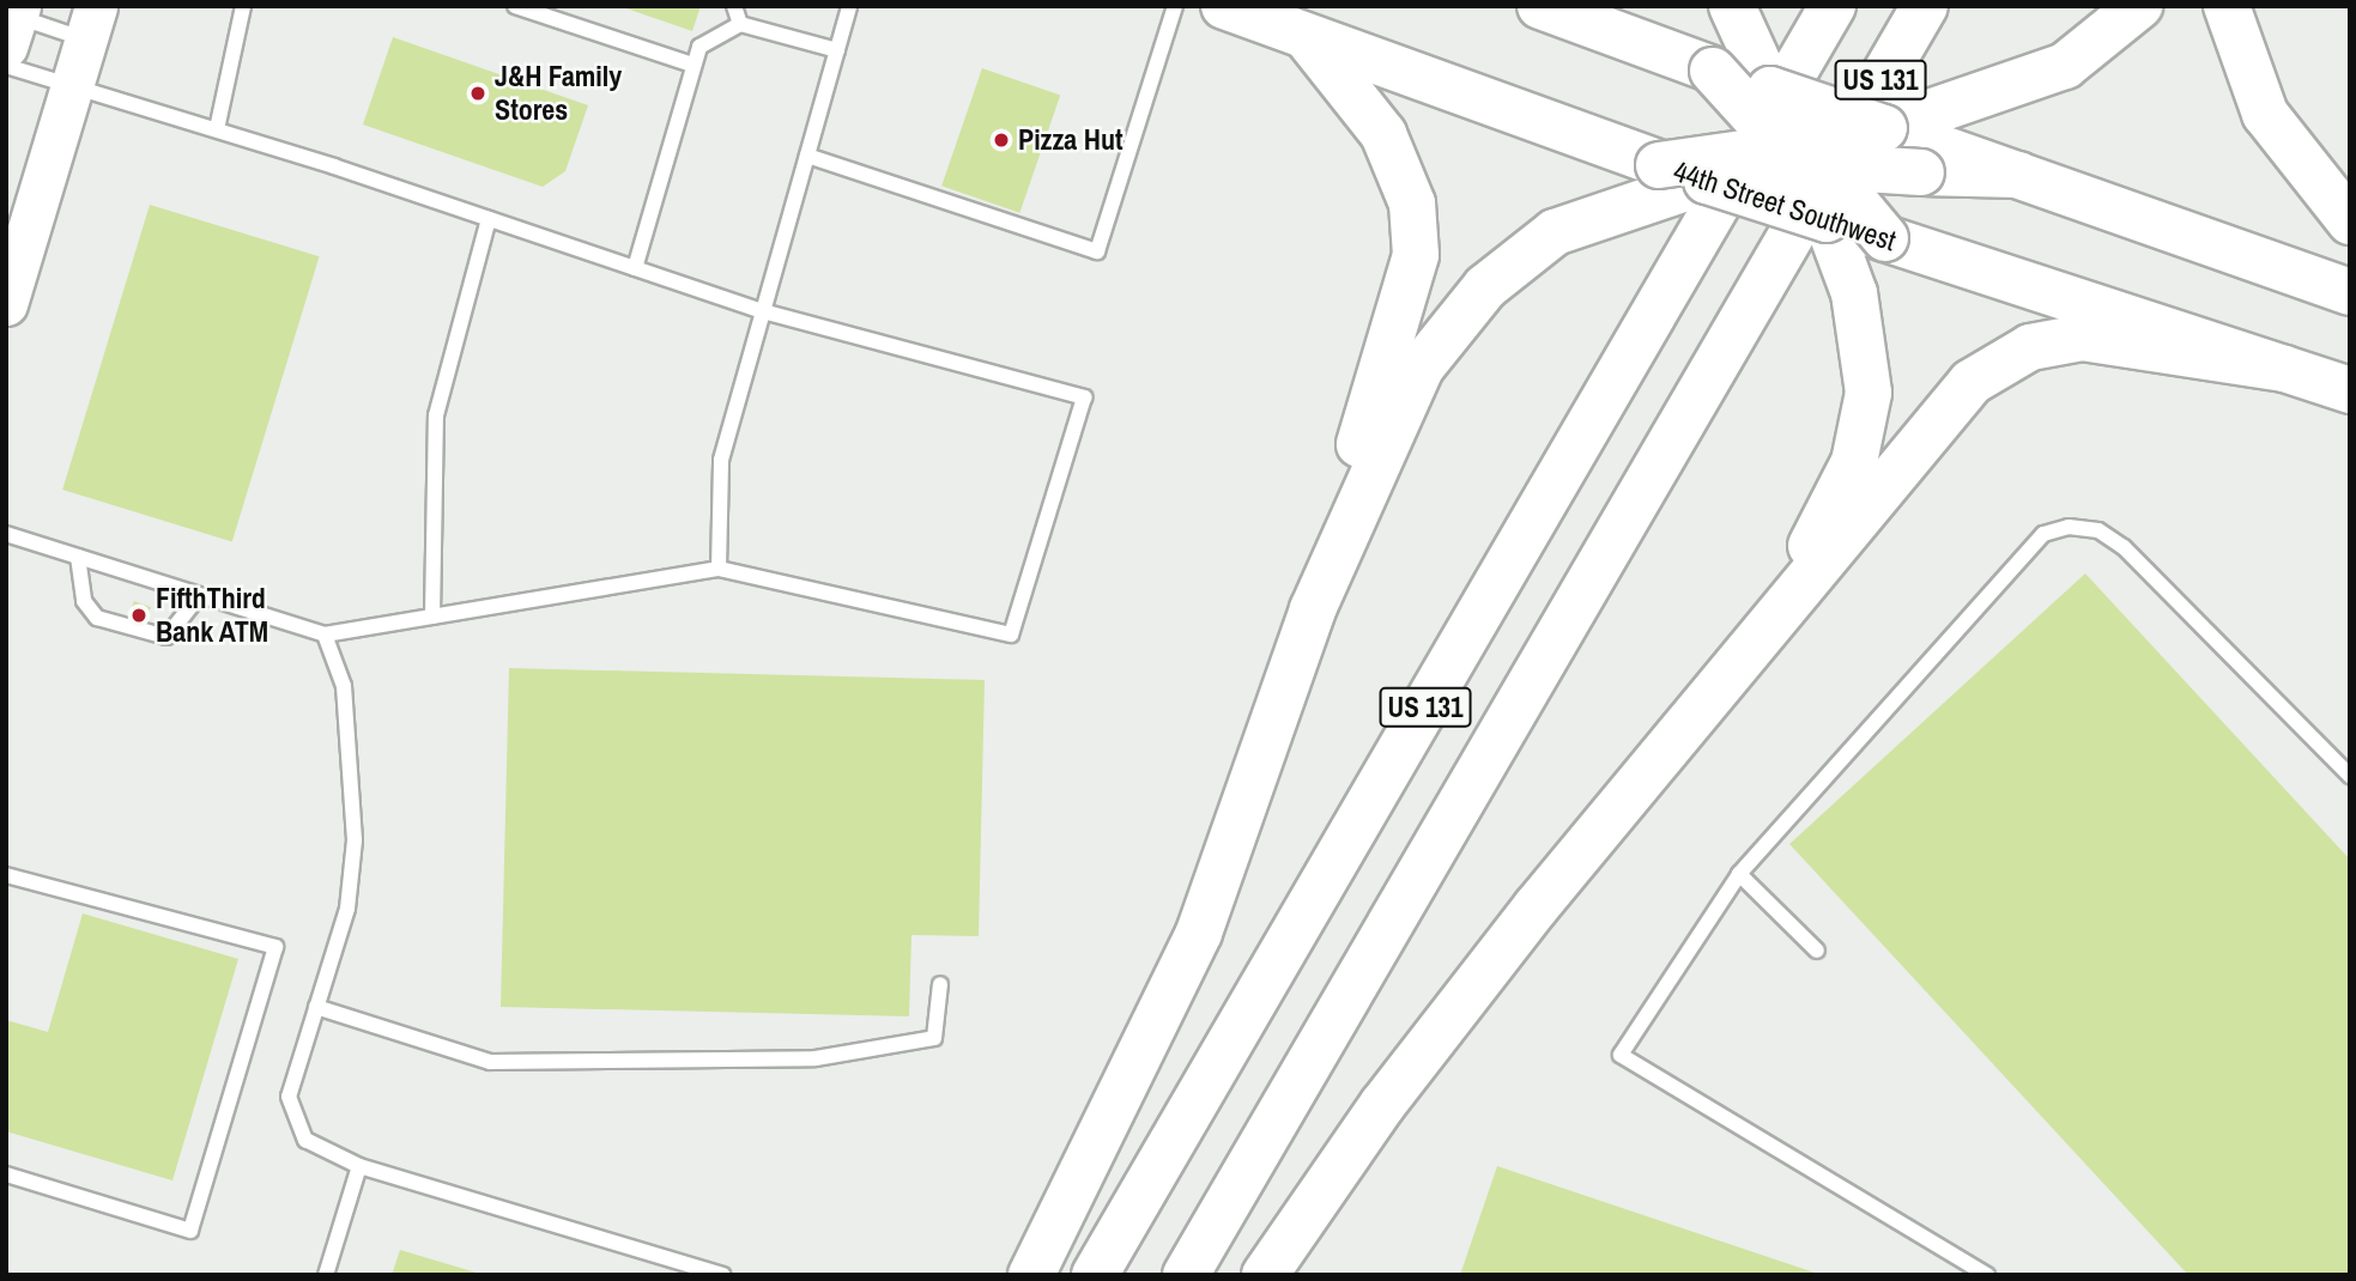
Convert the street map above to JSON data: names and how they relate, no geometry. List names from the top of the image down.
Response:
{
  "streets": {
    "main road": ["US 131", "44th Street Southwest"]
  },
  "places": ["J&H Family Stores", "Pizza Hut", "FifthThird Bank ATM"]
}
